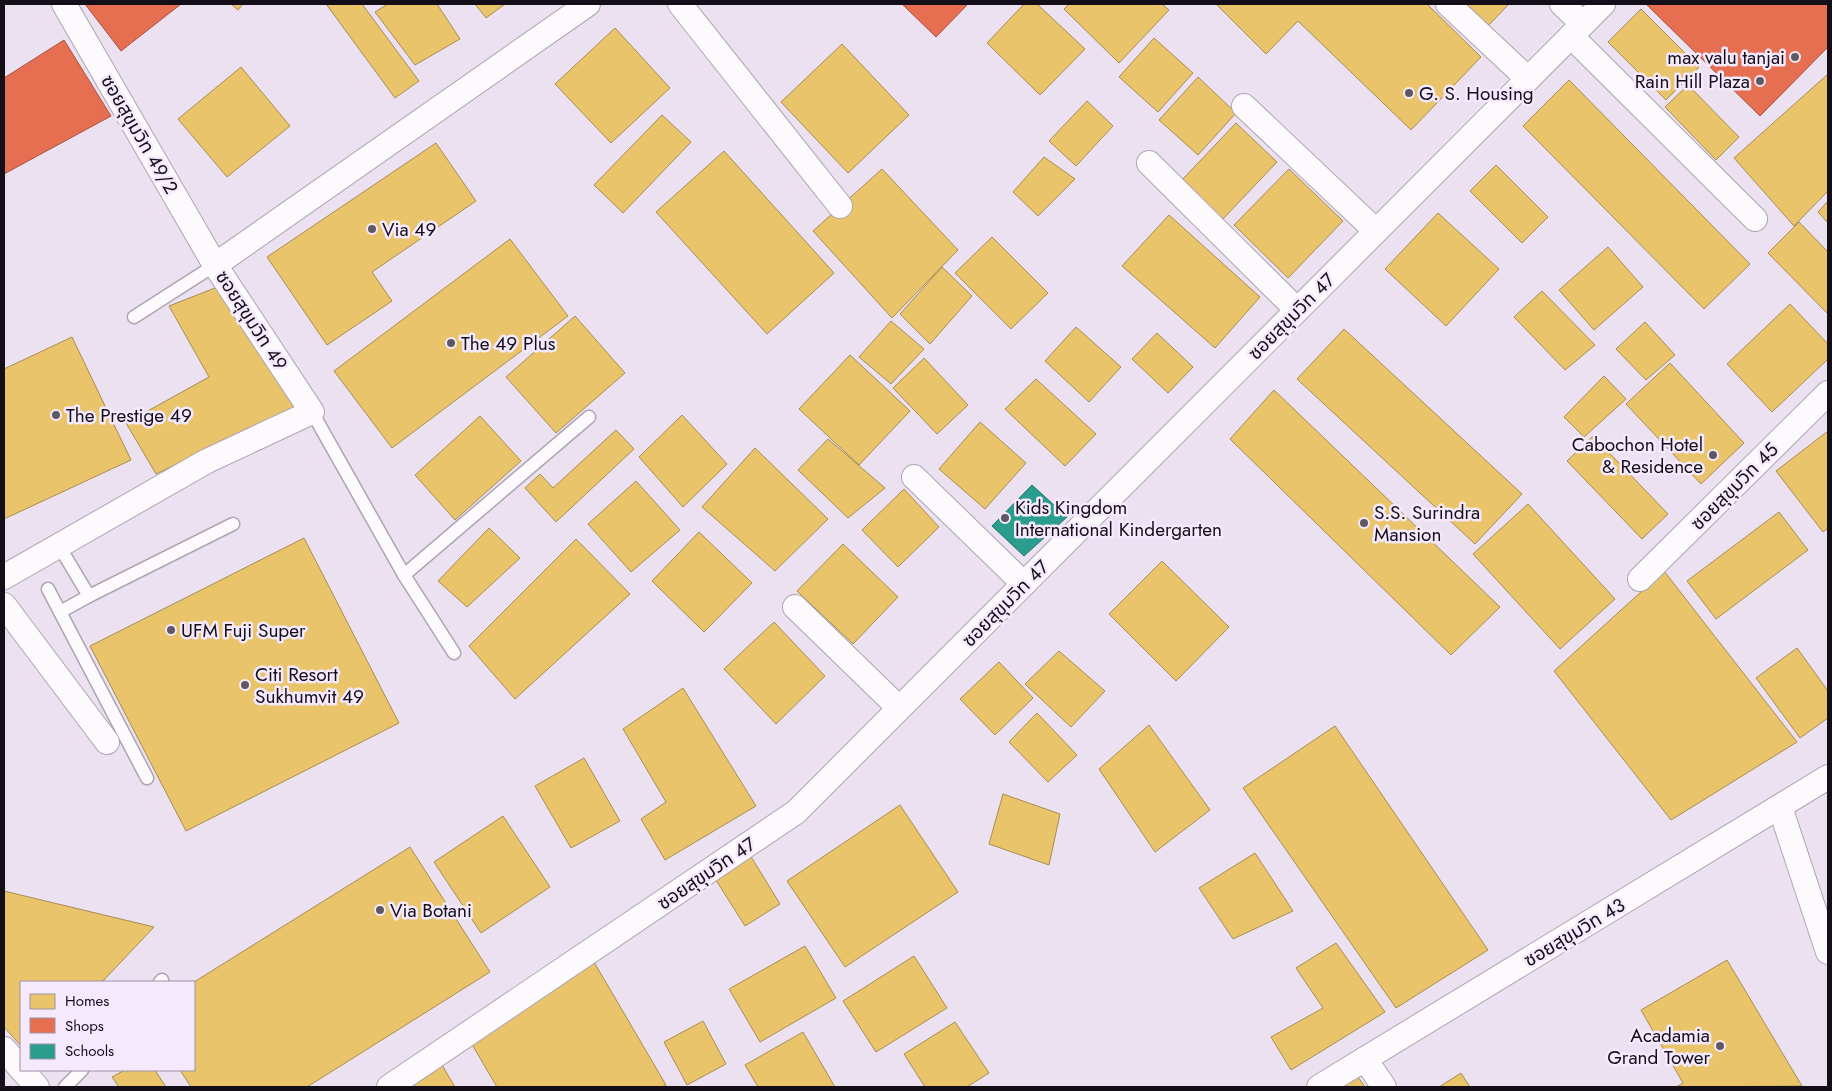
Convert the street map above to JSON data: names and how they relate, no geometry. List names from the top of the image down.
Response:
{
  "streets": {
    "street": [
      "ซอยสุขุมวิท 49/2",
      "ซอยสุขุมวิท 47",
      "ซอยสุขุมวิท 49",
      "ซอยสุขุมวิท 45",
      "ซอยสุขุมวิท 43"
    ]
  },
  "crossings": [
    ["ซอยสุขุมวิท 49/2", "ซอยสุขุมวิท 49"]
  ],
  "places": [
    "max valu tanjai",
    "Rain Hill Plaza",
    "G. S. Housing",
    "Via 49",
    "The 49 Plus",
    "The Prestige 49",
    "Cabochon Hotel & Residence",
    "Kids Kingdom International Kindergarten",
    "S.S. Surindra Mansion",
    "UFM Fuji Super",
    "Citi Resort Sukhumvit 49",
    "Via Botani",
    "Acadamia Grand Tower"
  ],
  "legend": ["Homes", "Shops", "Schools"]
}
